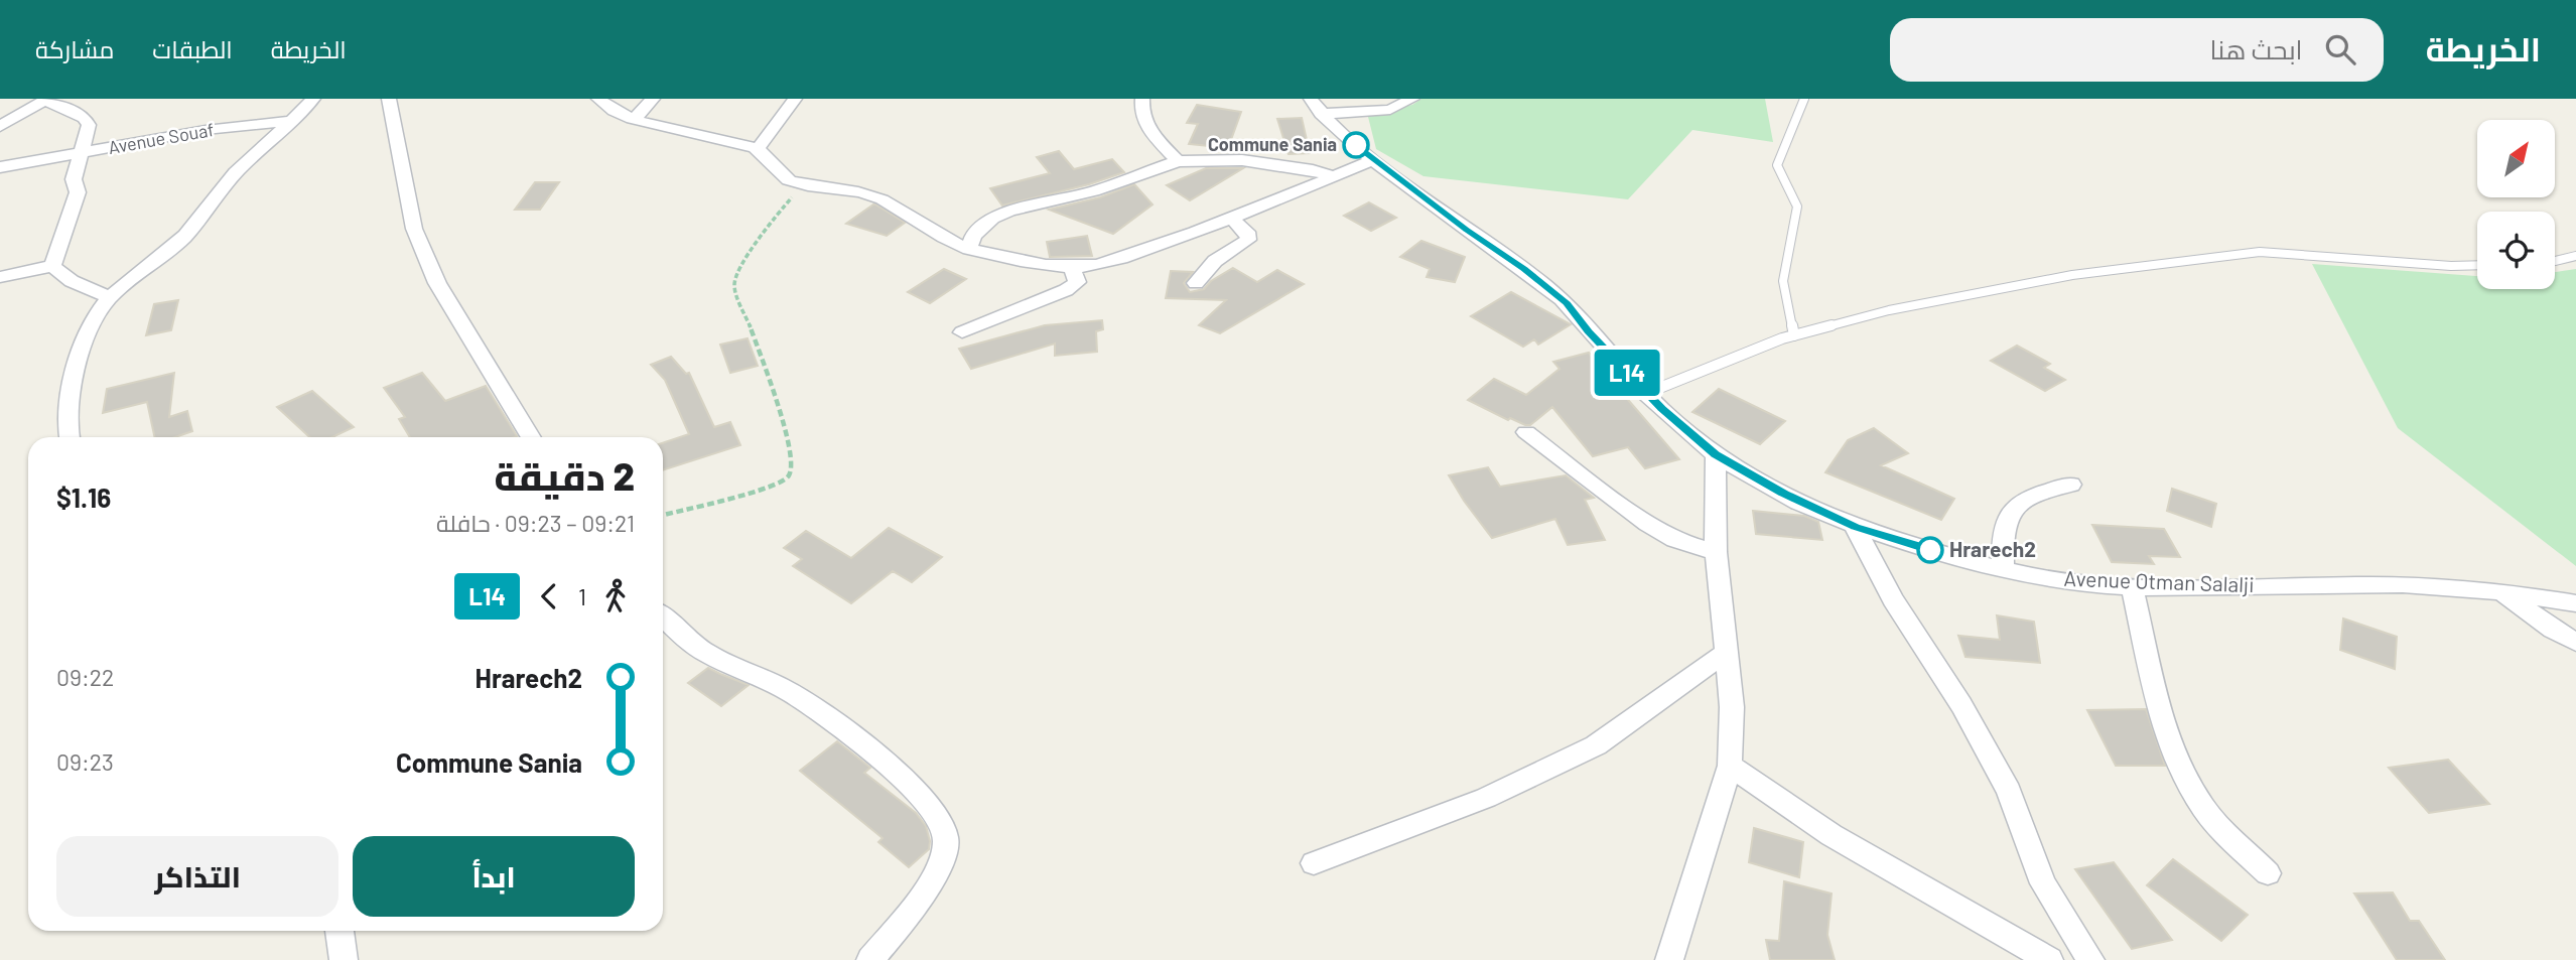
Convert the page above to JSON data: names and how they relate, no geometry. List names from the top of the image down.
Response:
{
  "streets": {
    "street": ["Avenue Souaf", "Avenue Otman Salalji"]
  },
  "places": ["Commune Sania", "Hrarech2"],
  "lines": ["bus line L14"],
  "north": "top right",
  "page": {
    "header": "الخريطة",
    "search": "ابحث هنا",
    "nav": ["الخريطة", "الطبقات", "مشاركة"],
    "on_map": "L14",
    "heading": ["2 دقيقة", "09:21 – 09:23 · حافلة", "$1.16"],
    "legs": ["1", "L14"],
    "list": [
      {
        "name": "Hrarech2",
        "value": "09:22"
      },
      {
        "name": "Commune Sania",
        "value": "09:23"
      }
    ],
    "buttons": ["ابدأ", "التذاكر"]
  }
}
